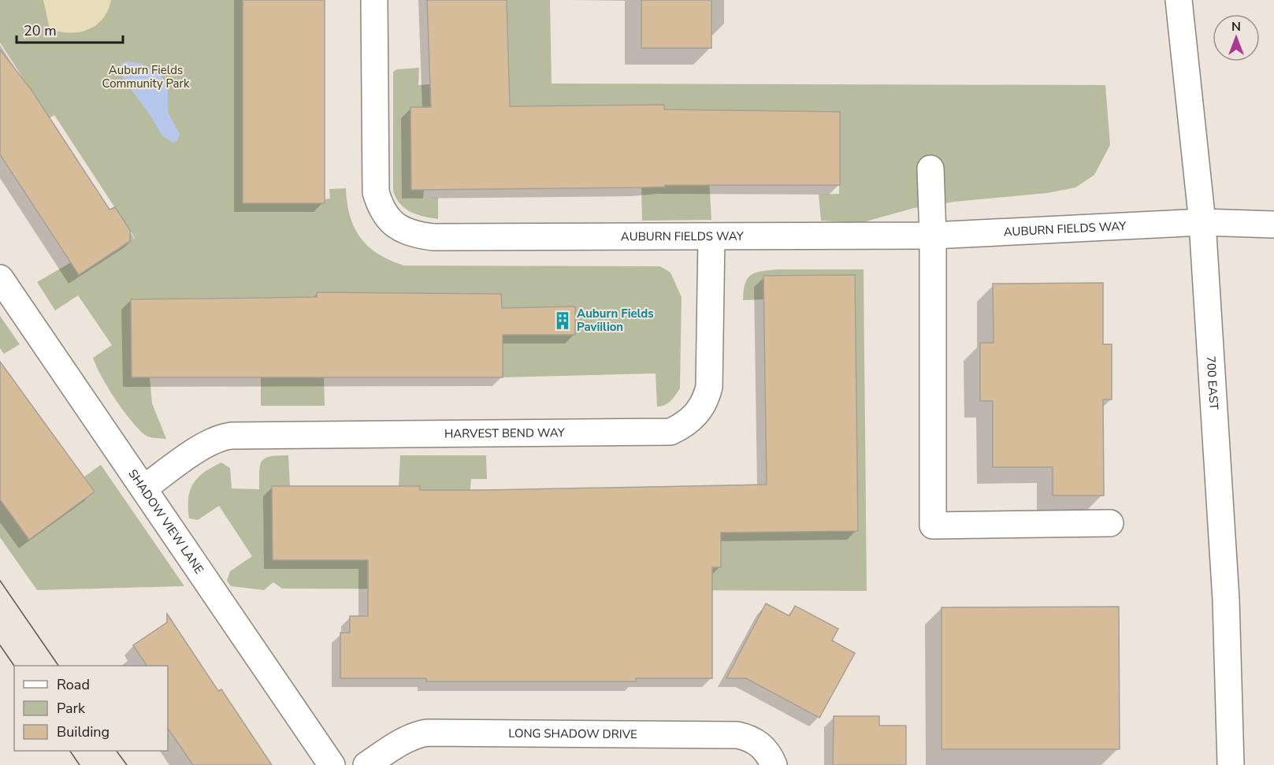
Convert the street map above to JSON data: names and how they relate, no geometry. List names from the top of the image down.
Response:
{
  "streets": {
    "street": [
      "AUBURN FIELDS WAY",
      "700 EAST",
      "HARVEST BEND WAY",
      "SHADOW VIEW LANE",
      "LONG SHADOW DRIVE"
    ]
  },
  "crossings": [
    ["AUBURN FIELDS WAY", "700 EAST"],
    ["AUBURN FIELDS WAY", "HARVEST BEND WAY"],
    ["HARVEST BEND WAY", "SHADOW VIEW LANE"]
  ],
  "parks": ["Auburn Fields Community Park"],
  "places": {
    "building": ["Auburn Fields Paviilion"]
  },
  "legend": ["Road", "Park", "Building"],
  "scale_bar": "20 m",
  "north": "top"
}
